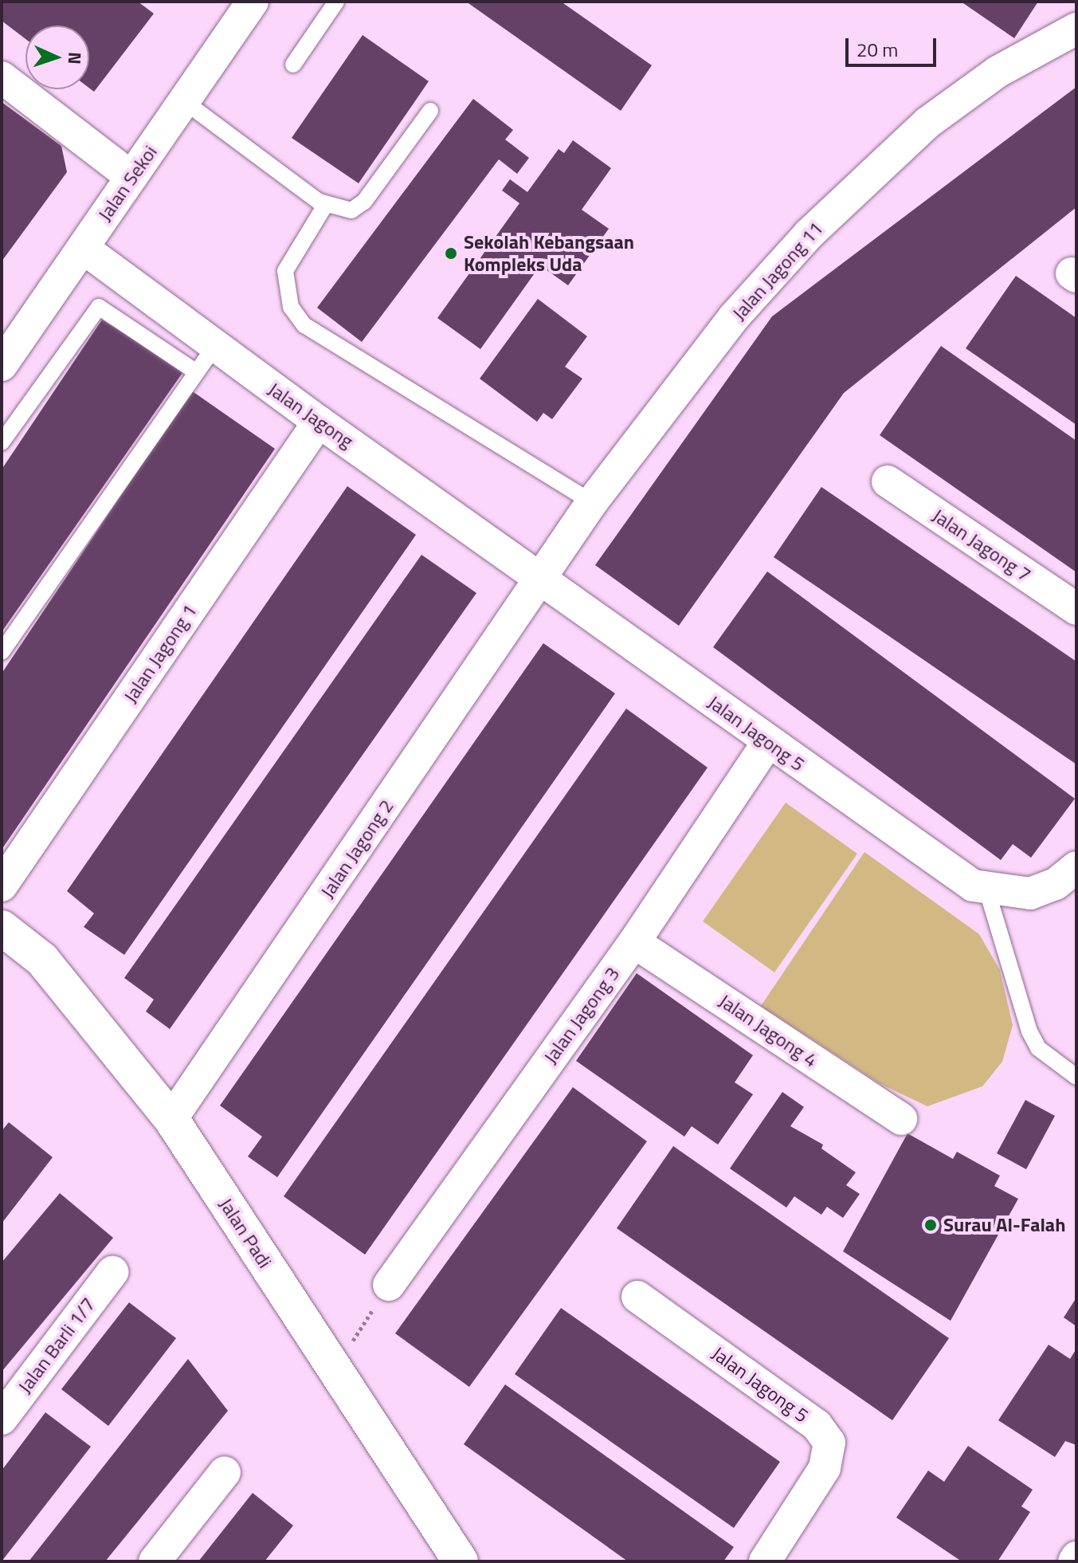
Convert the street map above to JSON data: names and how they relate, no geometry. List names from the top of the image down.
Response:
{
  "streets": {
    "street": [
      "Jalan Sekoi",
      "Jalan Jagong 11",
      "Jalan Jagong",
      "Jalan Jagong 7",
      "Jalan Jagong 1",
      "Jalan Jagong 5",
      "Jalan Jagong 2",
      "Jalan Jagong 3",
      "Jalan Jagong 4",
      "Jalan Padi",
      "Jalan Barli 1/7"
    ]
  },
  "crossings": [
    ["Jalan Sekoi", "Jalan Jagong"],
    ["Jalan Jagong 11", "Jalan Jagong"],
    ["Jalan Jagong 11", "Jalan Jagong 5"],
    ["Jalan Jagong 11", "Jalan Jagong 2"],
    ["Jalan Jagong", "Jalan Jagong 1"],
    ["Jalan Jagong", "Jalan Jagong 5"],
    ["Jalan Jagong", "Jalan Jagong 2"],
    ["Jalan Jagong 5", "Jalan Jagong 2"],
    ["Jalan Jagong 5", "Jalan Jagong 3"],
    ["Jalan Jagong 2", "Jalan Padi"],
    ["Jalan Jagong 3", "Jalan Jagong 4"]
  ],
  "places": ["Sekolah Kebangsaan Kompleks Uda", "Surau Al-Falah"],
  "scale_bar": "20 m",
  "north": "right"
}
